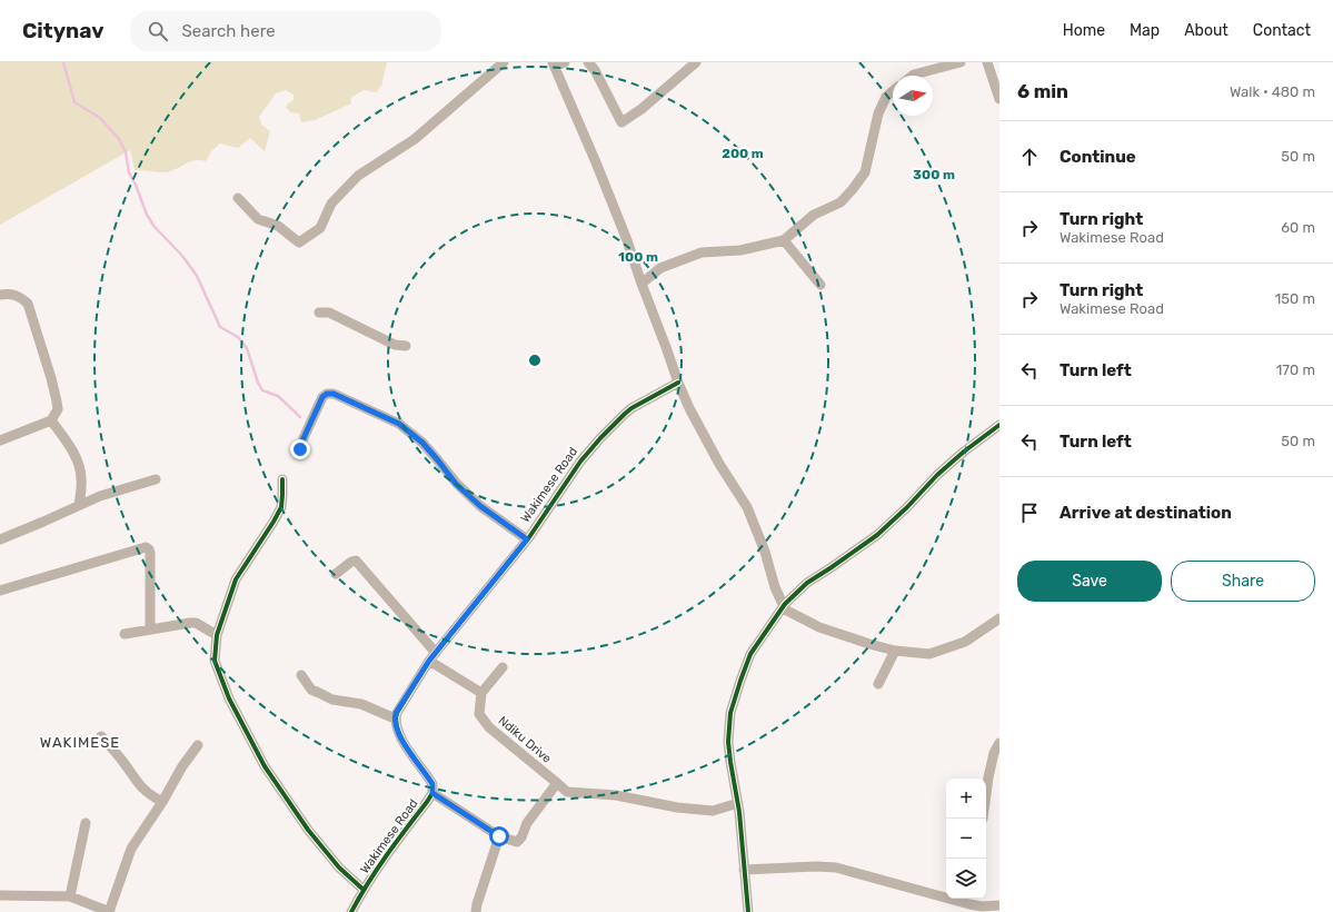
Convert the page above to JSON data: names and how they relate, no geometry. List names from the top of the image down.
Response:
{
  "streets": {
    "street": ["Wakimese Road", "Ndiku Drive"]
  },
  "districts": ["WAKIMESE"],
  "north": "right",
  "page": {
    "header": "Citynav",
    "search": "Search here",
    "nav": [
      "Home",
      "Map",
      "About",
      "Contact"
    ],
    "heading": ["6 min", "Walk · 480 m"],
    "list": [
      ["Continue", "50 m"],
      ["Turn right", "Wakimese Road", "60 m"],
      ["Turn right", "Wakimese Road", "150 m"],
      ["Turn left", "170 m"],
      ["Turn left", "50 m"],
      "Arrive at destination"
    ],
    "buttons": ["Save", "Share"],
    "map_buttons": ["+", "−"]
  },
  "rings": ["200 m", "300 m", "100 m"]
}
